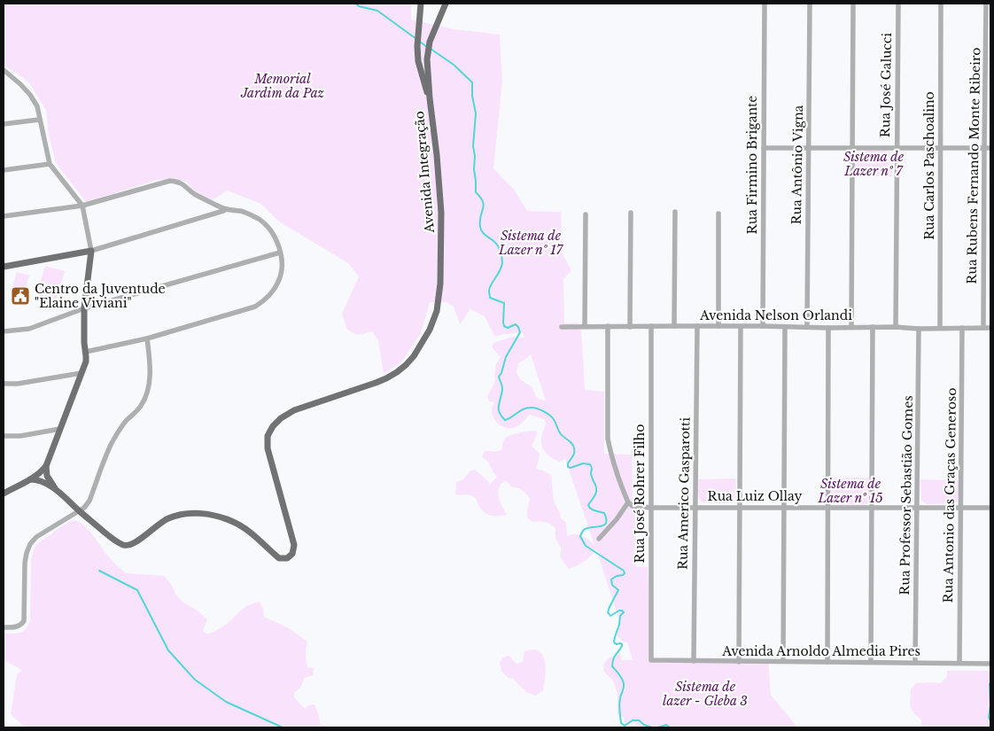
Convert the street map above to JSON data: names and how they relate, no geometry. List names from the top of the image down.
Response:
{
  "streets": {
    "main road": ["Avenida Integração"],
    "street": [
      "Rua José Galucci",
      "Rua Firmino Brigante",
      "Rua Antônio Vigna",
      "Rua Carlos Paschoalino",
      "Rua Rubens Fernando Monte Ribeiro",
      "Avenida Nelson Orlandi",
      "Rua José Rohrer Filho",
      "Rua Americo Gasparotti",
      "Rua Professor Sebastião Gomes",
      "Rua Antonio das Graças Generoso",
      "Rua Luiz Ollay",
      "Avenida Arnoldo Almedia Pires"
    ]
  },
  "crossings": [
    ["Rua José Galucci", "Avenida Nelson Orlandi"],
    ["Rua Firmino Brigante", "Avenida Nelson Orlandi"],
    ["Rua Antônio Vigna", "Avenida Nelson Orlandi"],
    ["Rua Carlos Paschoalino", "Avenida Nelson Orlandi"],
    ["Rua Rubens Fernando Monte Ribeiro", "Avenida Nelson Orlandi"],
    ["Avenida Nelson Orlandi", "Rua José Rohrer Filho"],
    ["Avenida Nelson Orlandi", "Rua Americo Gasparotti"],
    ["Avenida Nelson Orlandi", "Rua Professor Sebastião Gomes"],
    ["Avenida Nelson Orlandi", "Rua Antonio das Graças Generoso"],
    ["Rua José Rohrer Filho", "Rua Luiz Ollay"],
    ["Rua José Rohrer Filho", "Avenida Arnoldo Almedia Pires"],
    ["Rua Americo Gasparotti", "Rua Luiz Ollay"],
    ["Rua Americo Gasparotti", "Avenida Arnoldo Almedia Pires"],
    ["Rua Professor Sebastião Gomes", "Rua Luiz Ollay"],
    ["Rua Professor Sebastião Gomes", "Avenida Arnoldo Almedia Pires"],
    ["Rua Antonio das Graças Generoso", "Rua Luiz Ollay"],
    ["Rua Antonio das Graças Generoso", "Avenida Arnoldo Almedia Pires"]
  ],
  "parks": [
    "Memorial Jardim da Paz",
    "Sistema de Lazer nº 7",
    "Sistema de Lazer nº 17",
    "Sistema de Lazer nº 15",
    "Sistema de lazer - Gleba 3"
  ],
  "places": {
    "public building": ["Centro da Juventude \"Elaine Viviani\""]
  }
}
